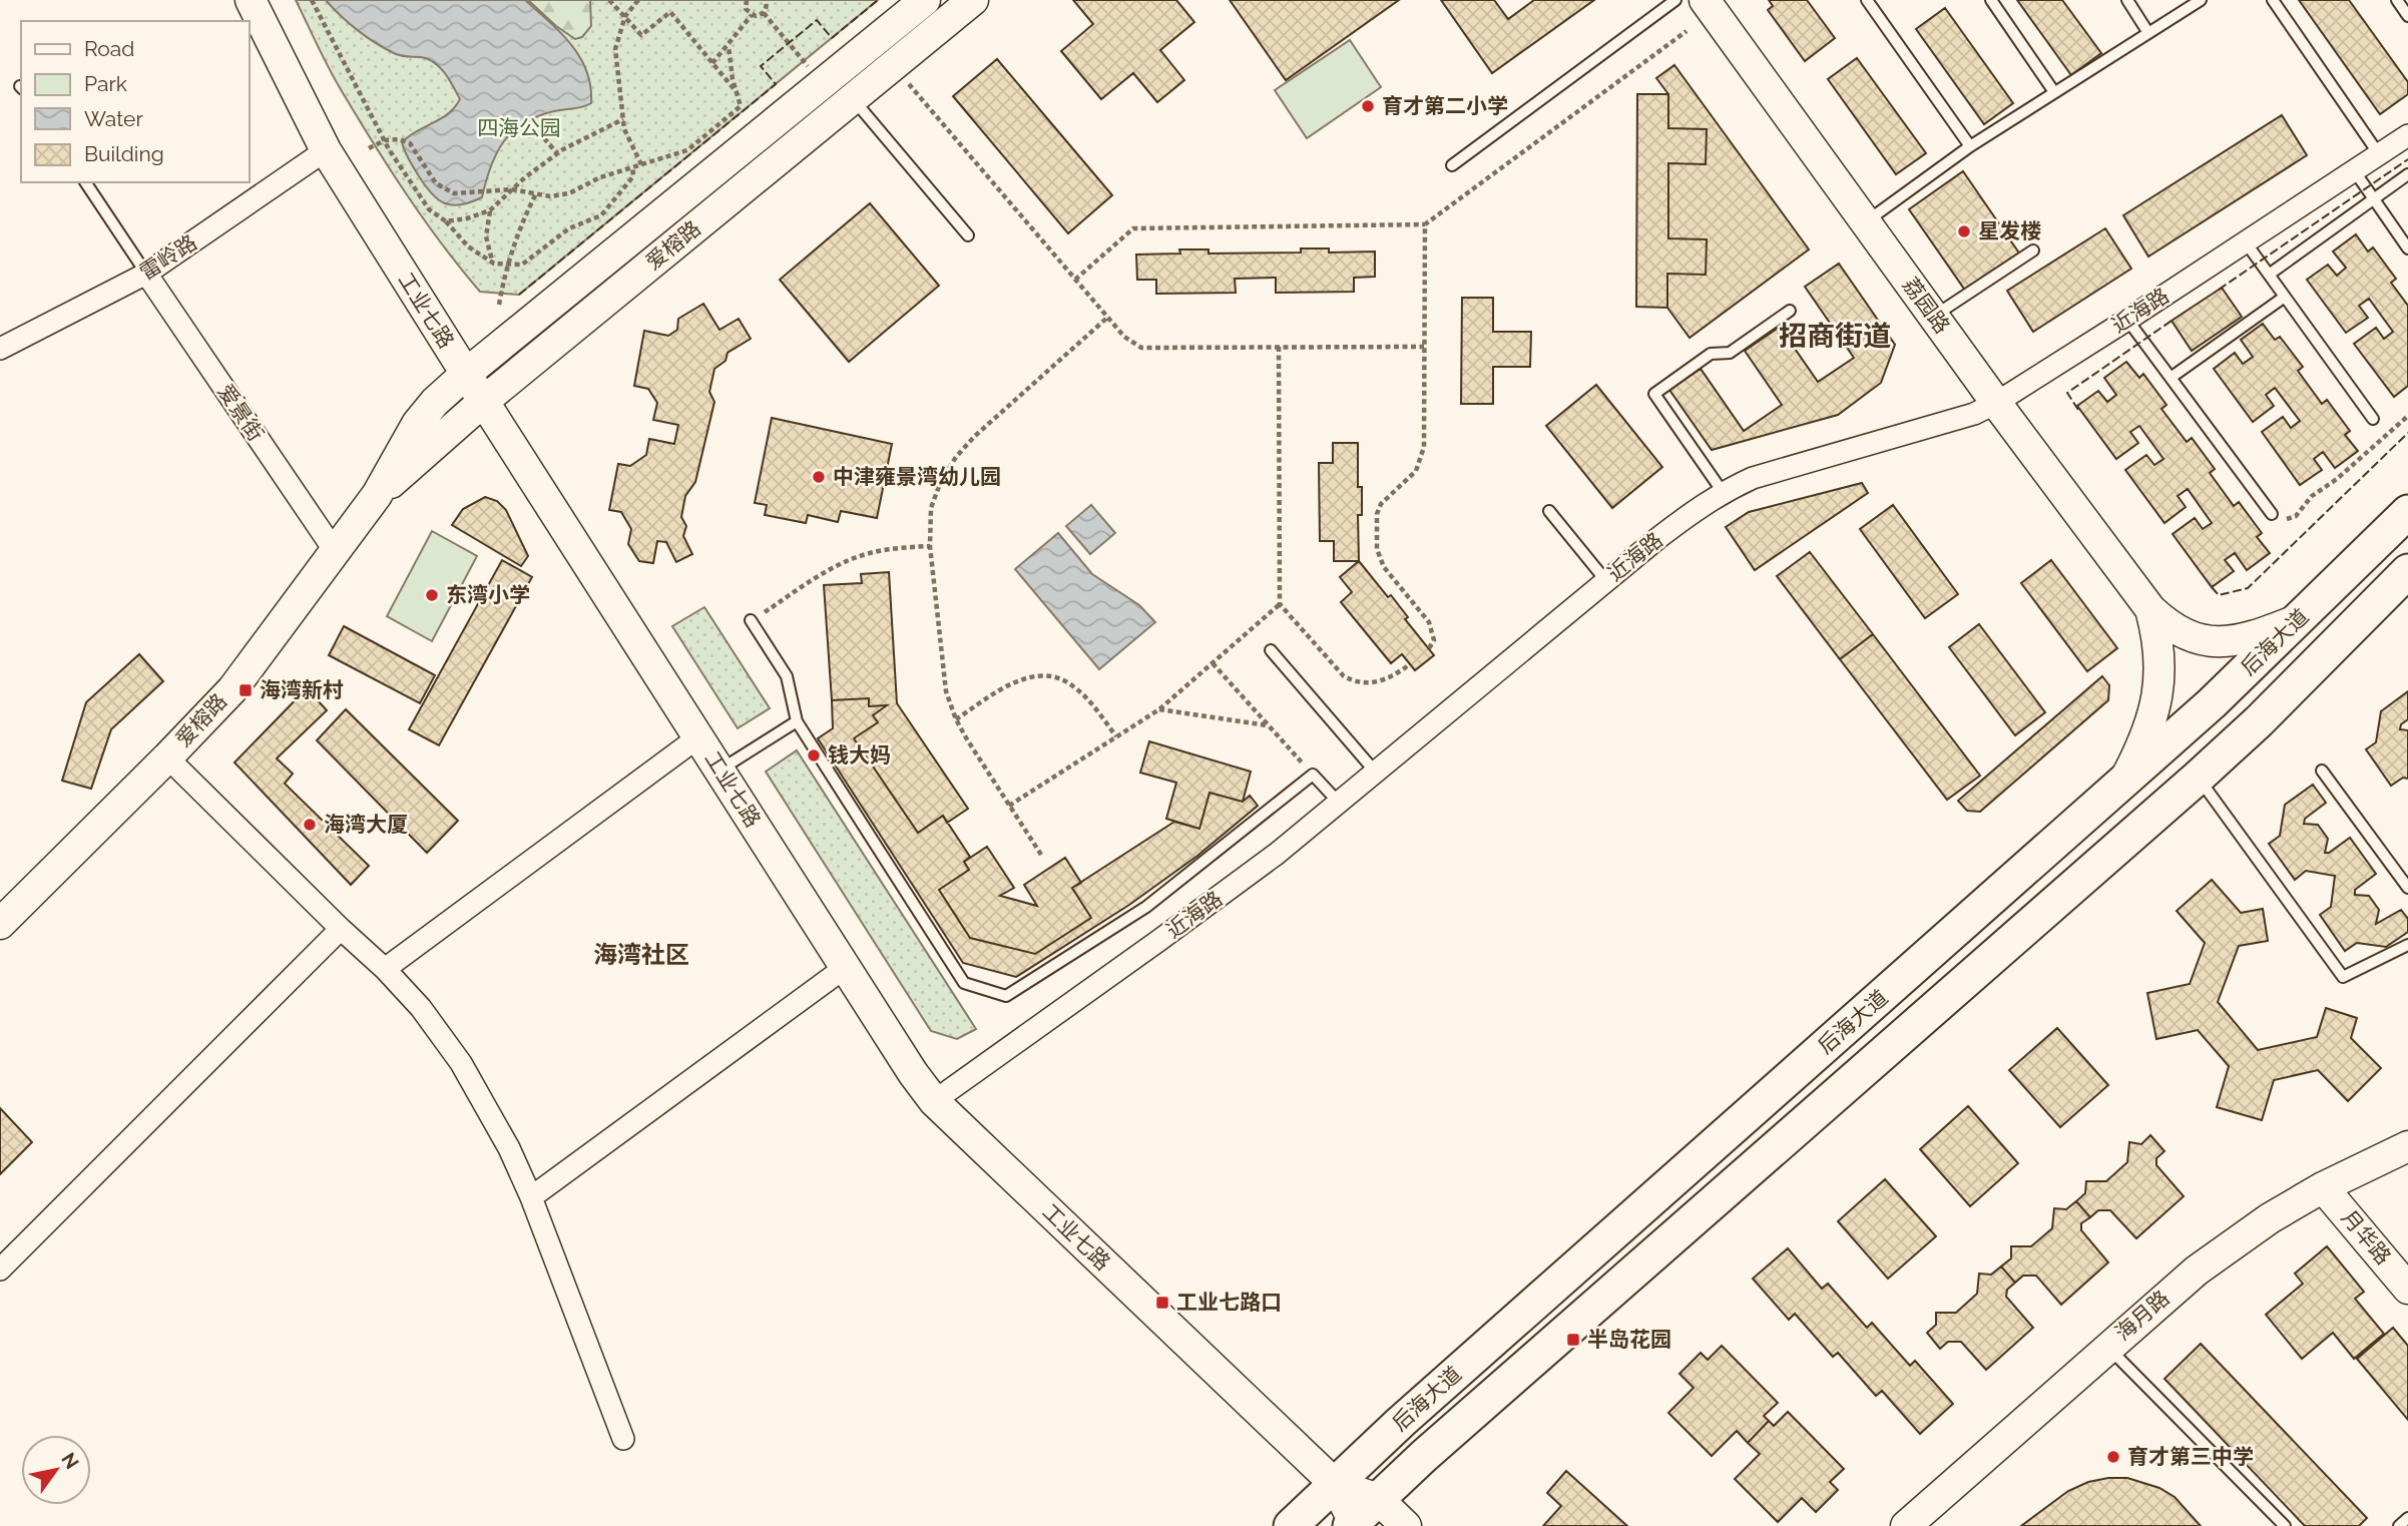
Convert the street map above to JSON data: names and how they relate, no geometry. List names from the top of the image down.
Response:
{
  "streets": {
    "main road": ["后海大道"],
    "street": [
      "爱榕路",
      "雷岭路",
      "荔园路",
      "工业七路",
      "近海路",
      "爱景街",
      "月华路",
      "海月路"
    ]
  },
  "crossings": [
    ["爱榕路", "工业七路"],
    ["爱榕路", "爱景街"],
    ["雷岭路", "工业七路"],
    ["雷岭路", "爱景街"],
    ["荔园路", "近海路"],
    ["荔园路", "后海大道"],
    ["工业七路", "近海路"],
    ["工业七路", "后海大道"],
    ["月华路", "海月路"]
  ],
  "districts": ["招商街道", "海湾社区"],
  "parks": ["四海公园"],
  "places": {
    "other": [
      "育才第二小学",
      "星发楼",
      "中津雍景湾幼儿园",
      "东湾小学",
      "钱大妈",
      "海湾大厦",
      "育才第三中学"
    ],
    "transit": ["海湾新村", "工业七路口", "半岛花园"]
  },
  "legend": [
    "Road",
    "Park",
    "Water",
    "Building"
  ],
  "north": "top right"
}
